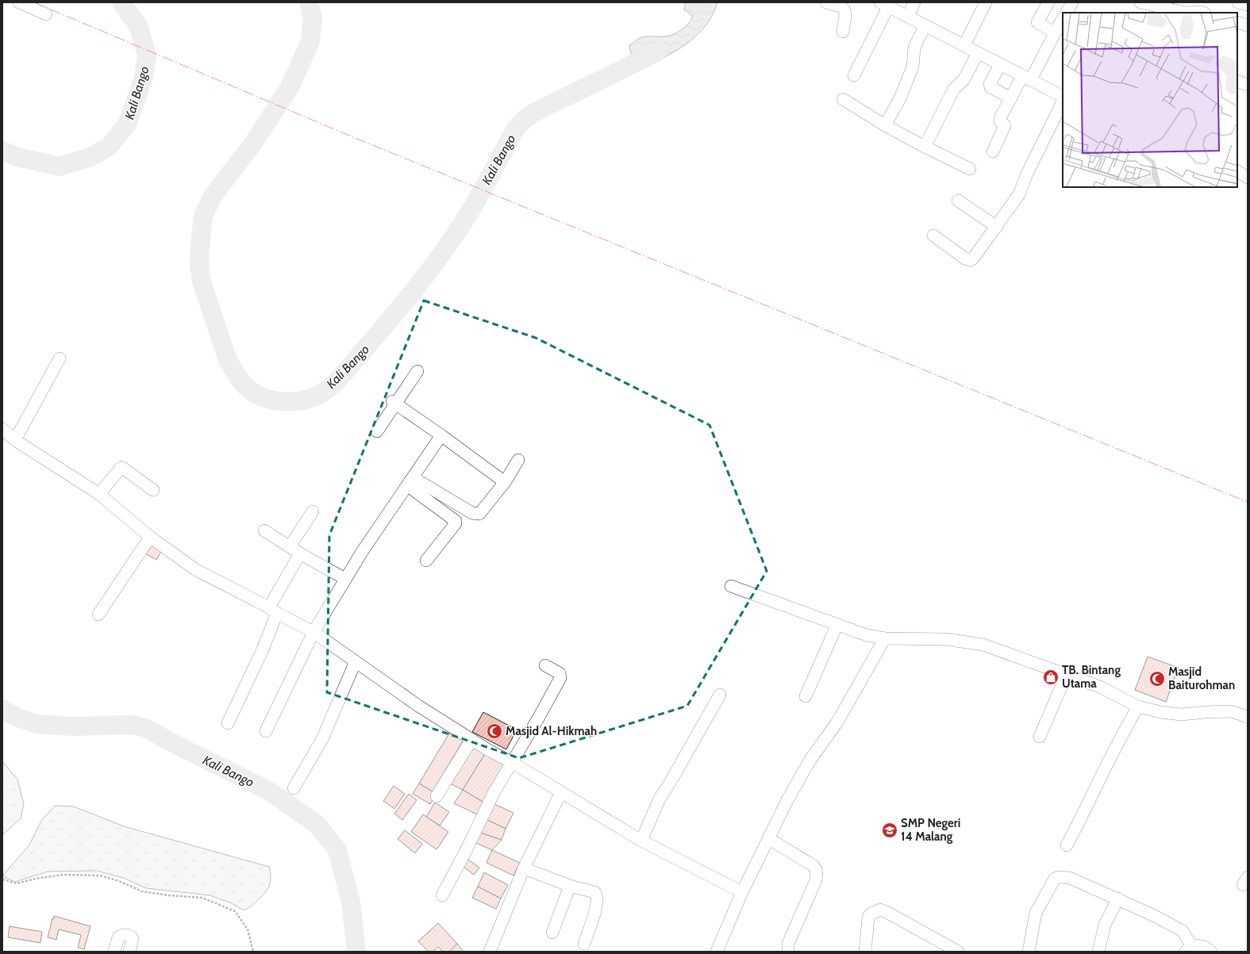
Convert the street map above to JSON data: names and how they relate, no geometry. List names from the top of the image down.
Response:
{
  "water": ["Kali Bango"],
  "places": {
    "shop": ["TB. Bintang Utama"],
    "mosque": ["Masjid Baiturohman", "Masjid Al-Hikmah"],
    "school or university": ["SMP Negeri 14 Malang"]
  }
}
